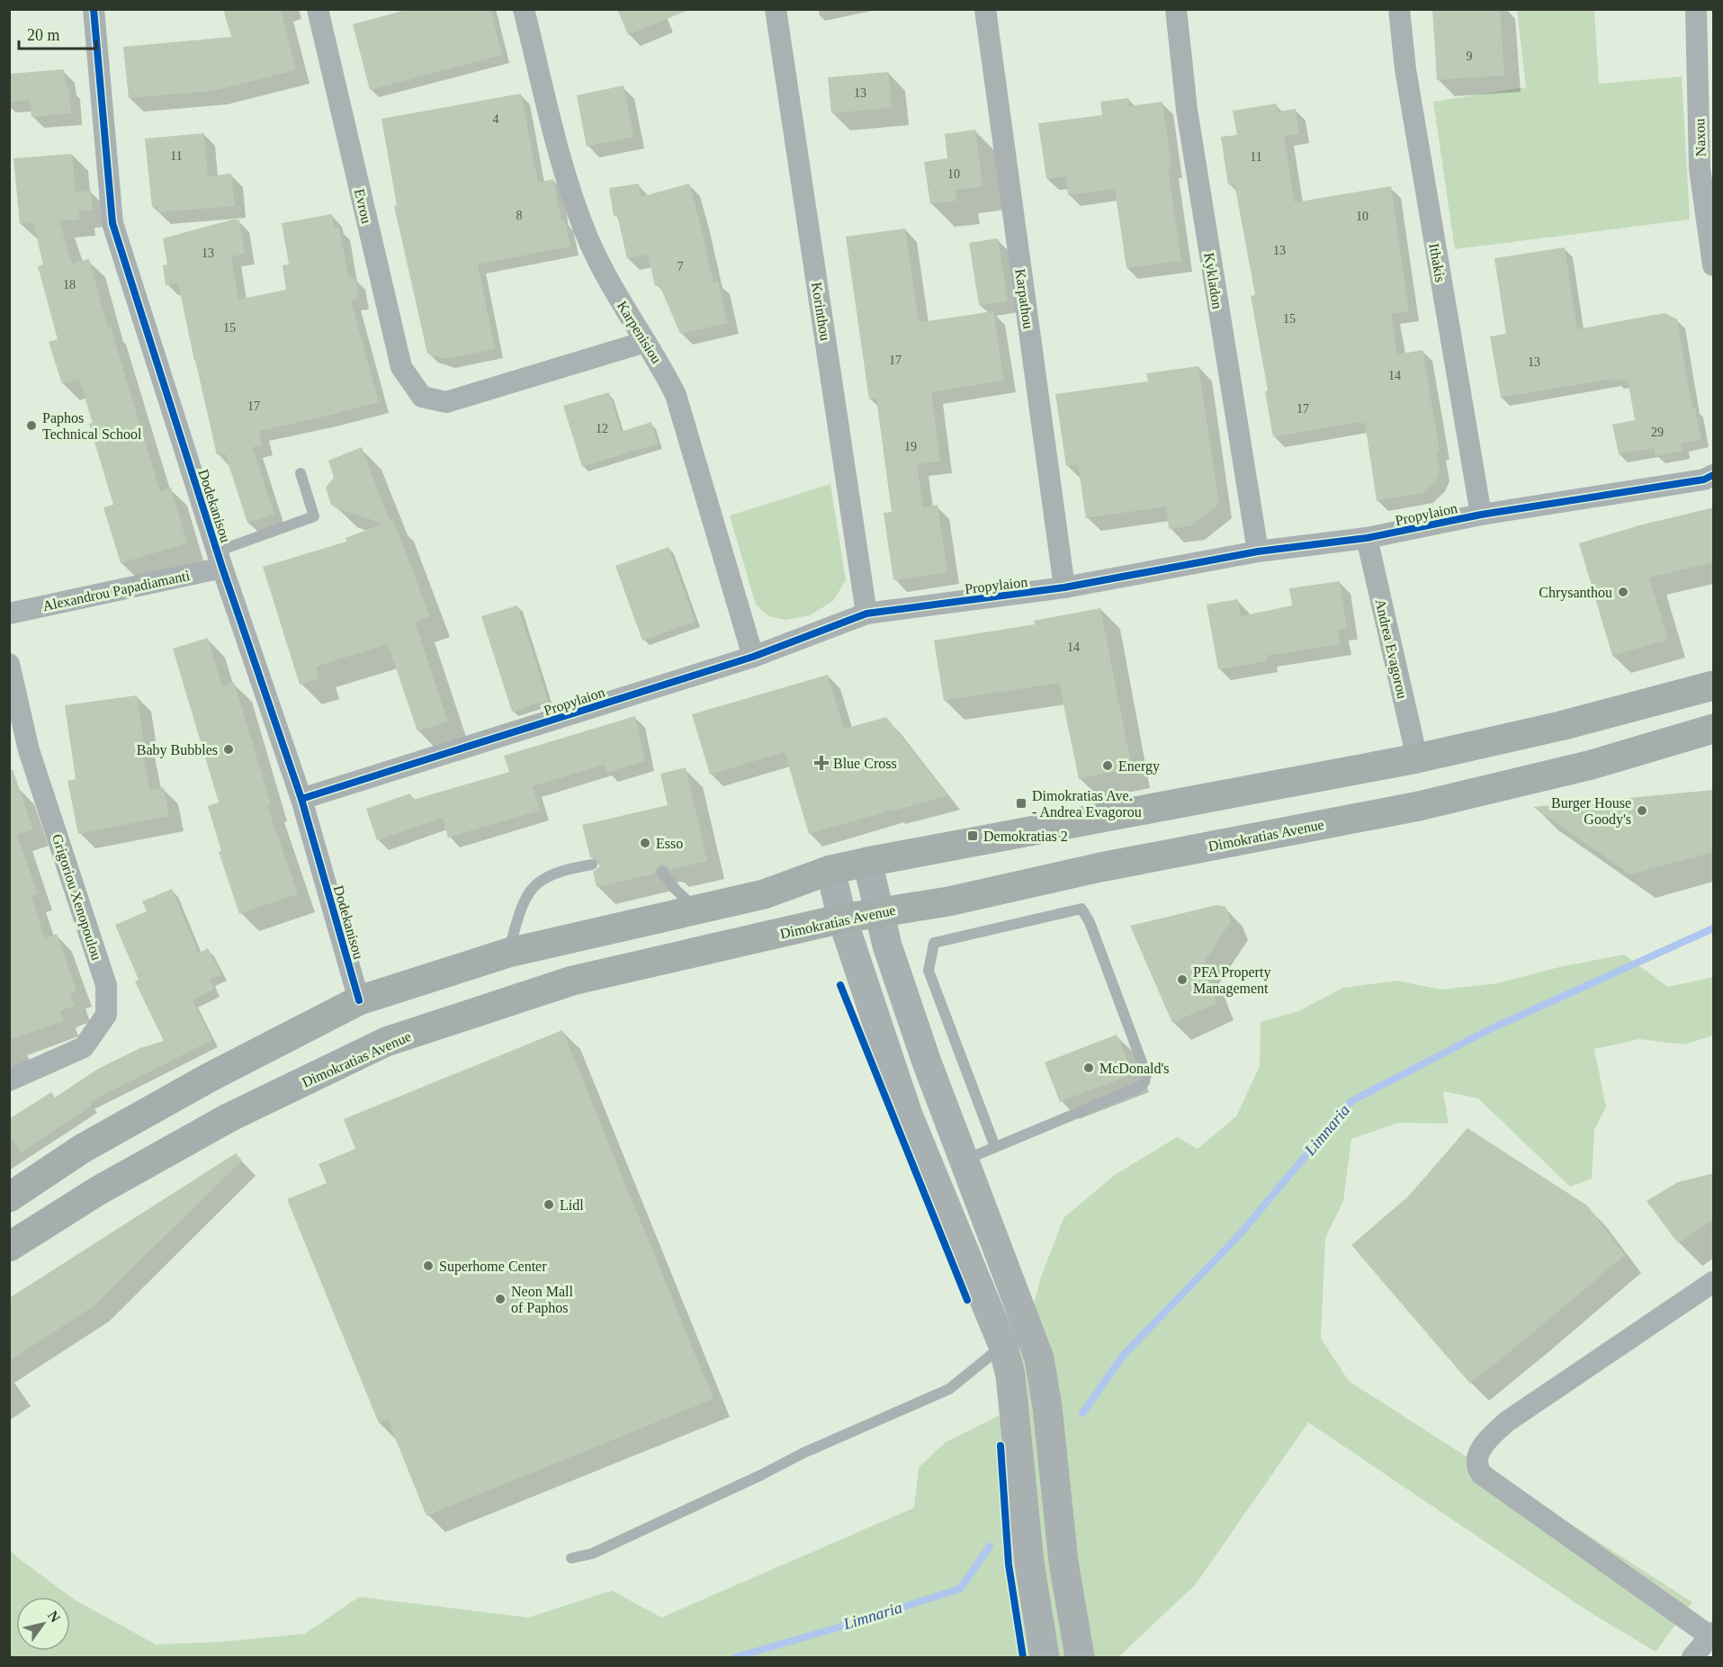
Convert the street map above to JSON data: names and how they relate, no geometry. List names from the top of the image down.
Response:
{
  "streets": {
    "highway": ["Dimokratias Avenue"],
    "street": [
      "Naxou",
      "Evrou",
      "Ithakis",
      "Kykladon",
      "Karpathou",
      "Korinthou",
      "Karpenisiou",
      "Dodekanisou",
      "Propylaion",
      "Alexandrou Papadiamanti",
      "Andrea Evagorou",
      "Grigoriou Xenopoulou"
    ]
  },
  "crossings": [
    ["Evrou", "Karpenisiou"],
    ["Ithakis", "Propylaion"],
    ["Kykladon", "Propylaion"],
    ["Karpathou", "Propylaion"],
    ["Korinthou", "Propylaion"],
    ["Karpenisiou", "Propylaion"],
    ["Dodekanisou", "Propylaion"],
    ["Dodekanisou", "Alexandrou Papadiamanti"],
    ["Propylaion", "Andrea Evagorou"]
  ],
  "water": ["Limnaria"],
  "places": {
    "other": [
      "Paphos Technical School",
      "Chrysanthou",
      "Baby Bubbles",
      "Energy",
      "Burger House Goody's",
      "Esso",
      "PFA Property Management",
      "McDonald's",
      "Lidl",
      "Superhome Center",
      "Neon Mall of Paphos"
    ],
    "health": ["Blue Cross"],
    "transit": ["Dimokratias Ave. - Andrea Evagorou", "Demokratias 2"]
  },
  "house_numbers": [
    "9",
    "13",
    "4",
    "11",
    "11",
    "10",
    "8",
    "10",
    "13",
    "13",
    "7",
    "18",
    "15",
    "15",
    "17",
    "13",
    "14",
    "17",
    "17",
    "12",
    "29",
    "19",
    "14"
  ],
  "scale_bar": "20 m",
  "north": "top right"
}
